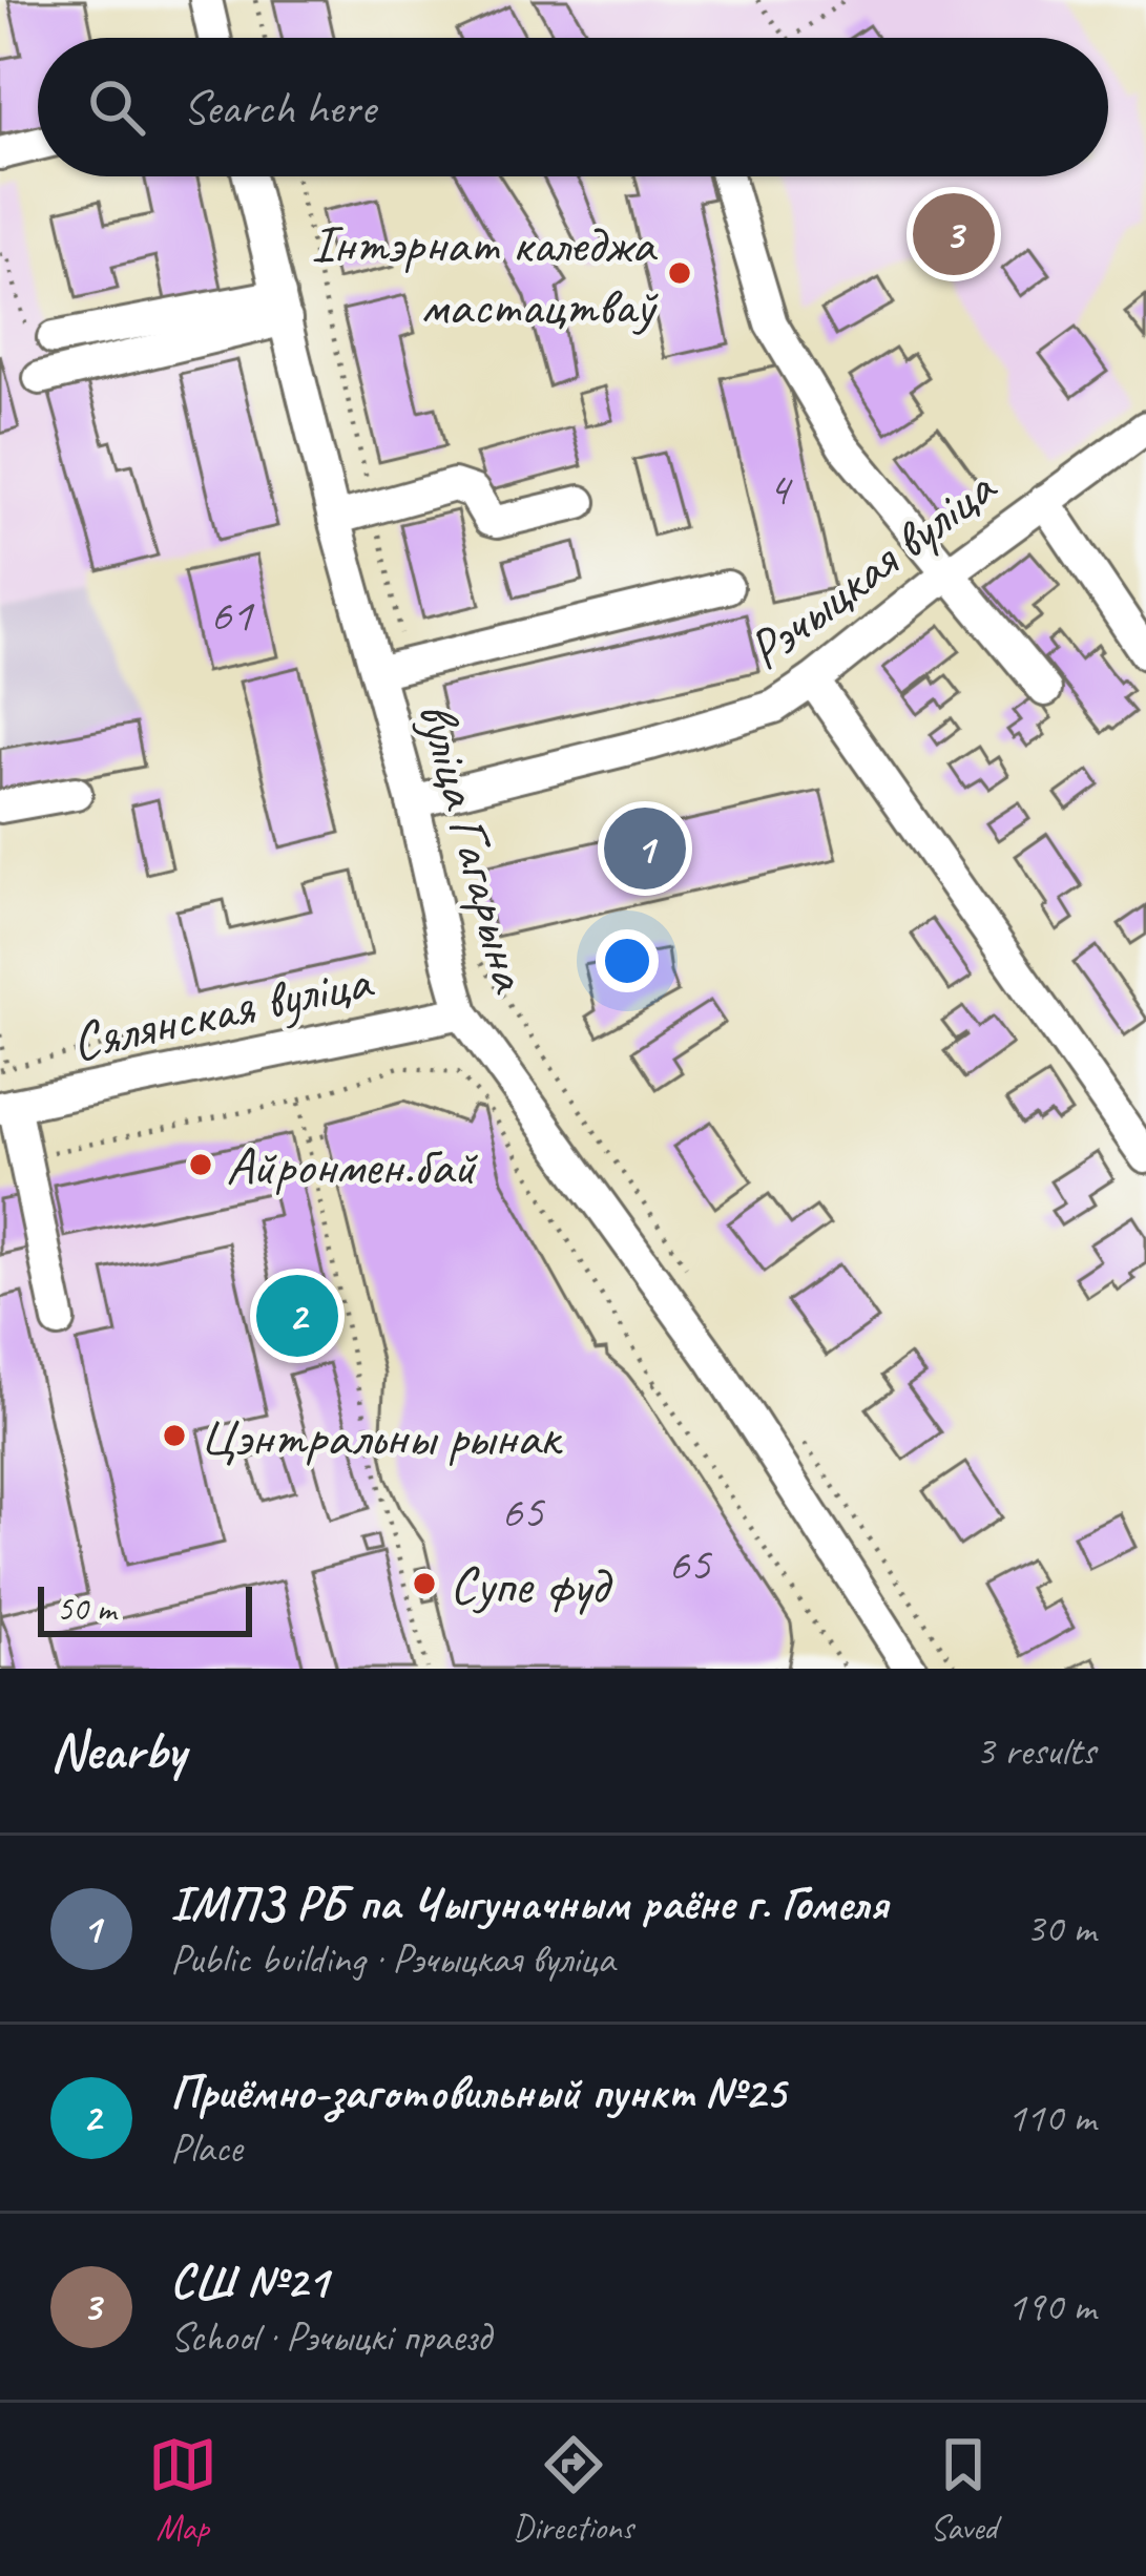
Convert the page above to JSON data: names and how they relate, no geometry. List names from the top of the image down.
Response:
{
  "streets": {
    "street": ["Рэчыцкая вуліца", "вуліца Гагарына", "Сялянская вуліца"]
  },
  "crossings": [
    ["Рэчыцкая вуліца", "вуліца Гагарына"],
    ["вуліца Гагарына", "Сялянская вуліца"]
  ],
  "places": [
    "Інтэрнат каледжа мастацтваў",
    "Айронмен.бай",
    "Цэнтральны рынак",
    "Супе фуд"
  ],
  "house_numbers": [
    "4",
    "61",
    "65",
    "65"
  ],
  "scale_bar": "50 m",
  "page": {
    "search": "Search here",
    "pins": ["3", "1", "2"],
    "scale": "50 m",
    "heading": ["Nearby", "3 results"],
    "list": [
      {
        "mark": "1",
        "name": "ІМПЗ РБ па Чыгуначным раёне г. Гомеля",
        "note": "Public building · Рэчыцкая вуліца",
        "value": "30 m"
      },
      {
        "mark": "2",
        "name": "Приёмно-заготовильный пункт №25",
        "note": "Place",
        "value": "110 m"
      },
      {
        "mark": "3",
        "name": "СШ №21",
        "note": "School · Рэчыцкі праезд",
        "value": "190 m"
      }
    ],
    "nav": ["Map", "Directions", "Saved"]
  }
}
